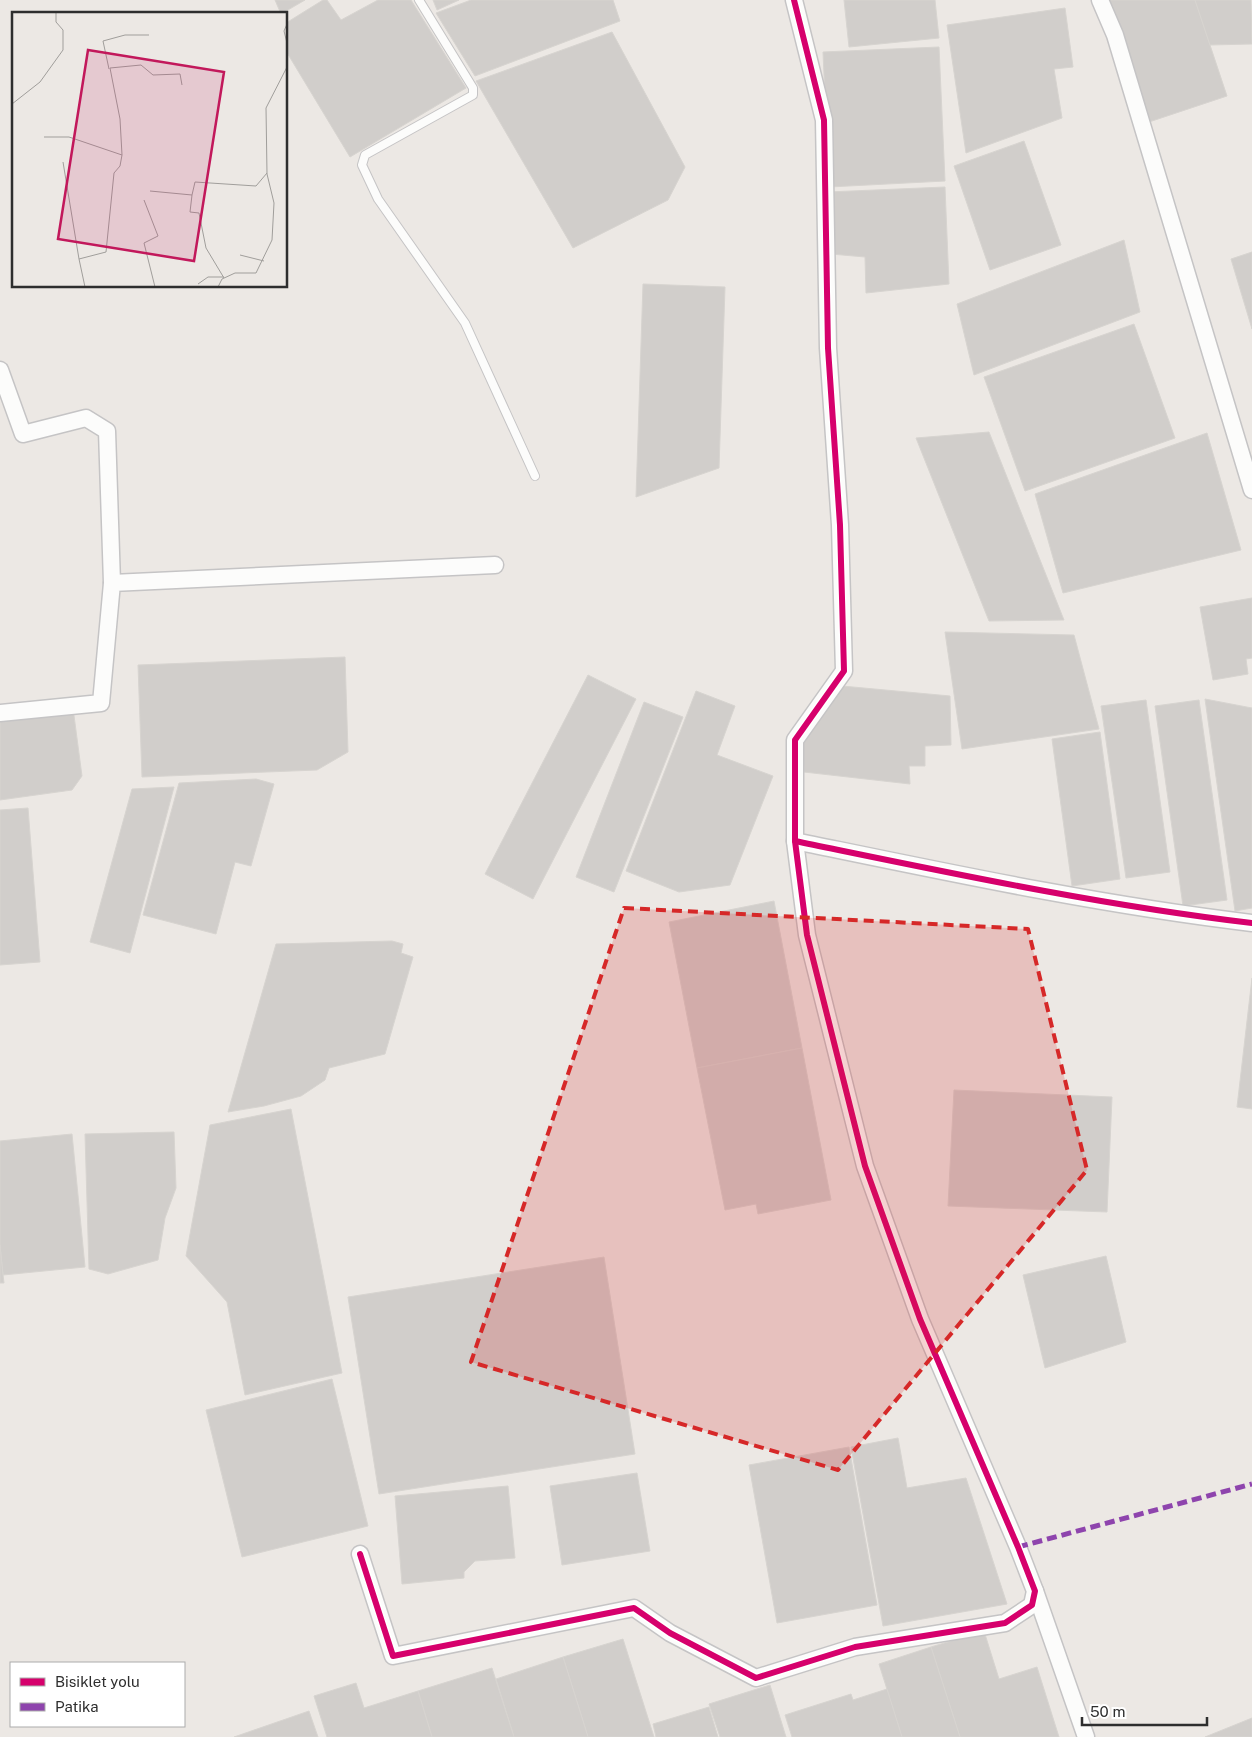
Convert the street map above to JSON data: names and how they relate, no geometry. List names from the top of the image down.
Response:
{
  "legend": ["Bisiklet yolu", "Patika"],
  "scale_bar": "50 m"
}
